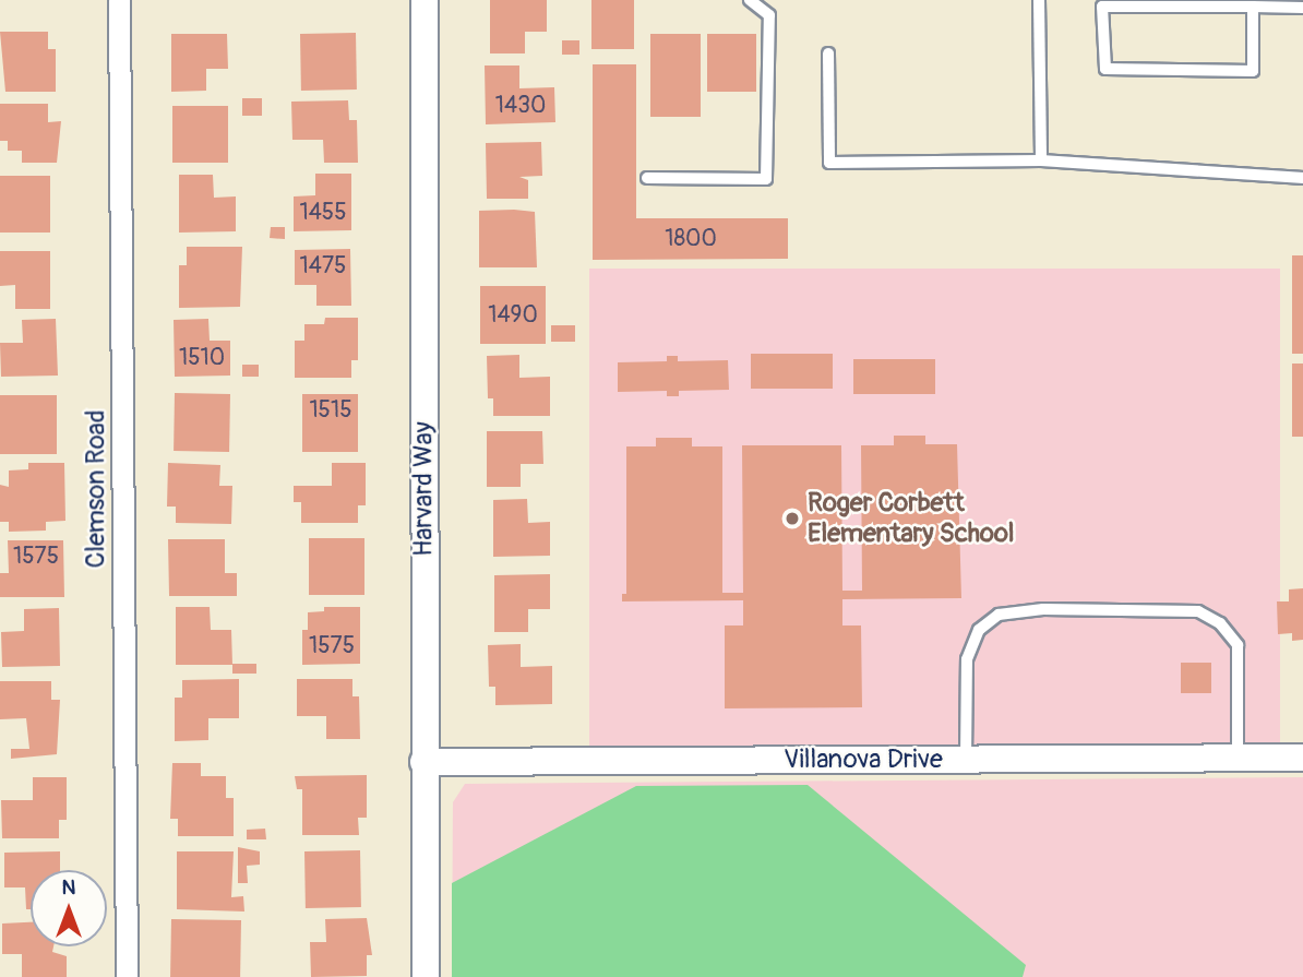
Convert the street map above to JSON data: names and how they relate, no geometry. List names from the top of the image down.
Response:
{
  "streets": {
    "street": ["Clemson Road", "Harvard Way", "Villanova Drive"]
  },
  "crossings": [
    ["Harvard Way", "Villanova Drive"]
  ],
  "places": ["Roger Corbett Elementary School"],
  "house_numbers": [
    "1430",
    "1455",
    "1800",
    "1475",
    "1490",
    "1510",
    "1515",
    "1575",
    "1575"
  ],
  "north": "top"
}
